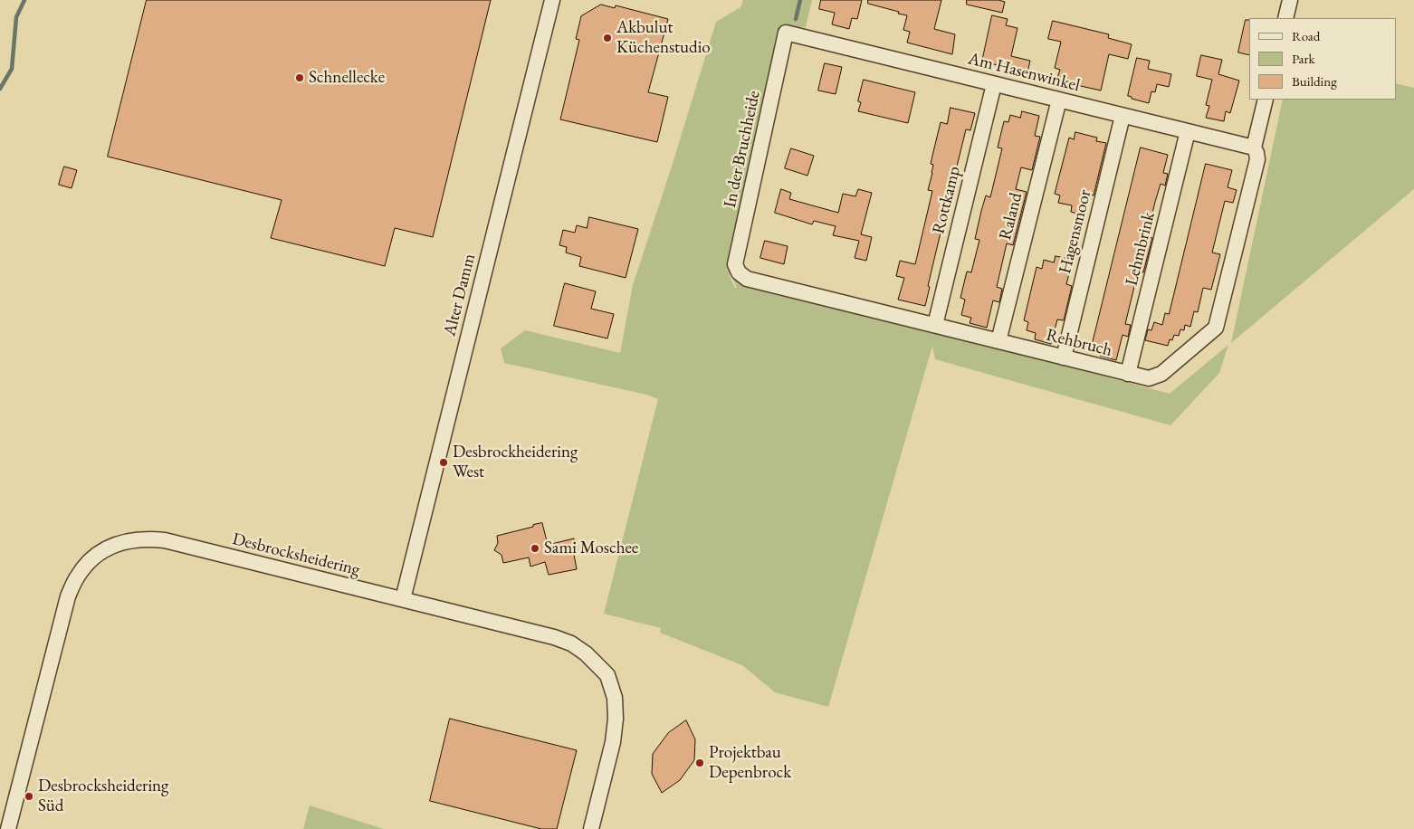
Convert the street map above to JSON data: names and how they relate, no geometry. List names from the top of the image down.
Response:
{
  "streets": {
    "street": [
      "Am Hasenwinkel",
      "In der Bruchheide",
      "Rottkamp",
      "Raland",
      "Hagensmoor",
      "Lehmbrink",
      "Alter Damm",
      "Rehbruch",
      "Desbrocksheidering"
    ]
  },
  "crossings": [
    ["Am Hasenwinkel", "In der Bruchheide"],
    ["Am Hasenwinkel", "Rottkamp"],
    ["Am Hasenwinkel", "Raland"],
    ["Am Hasenwinkel", "Hagensmoor"],
    ["Am Hasenwinkel", "Lehmbrink"],
    ["Am Hasenwinkel", "Rehbruch"],
    ["In der Bruchheide", "Rehbruch"],
    ["Rottkamp", "Rehbruch"],
    ["Raland", "Rehbruch"],
    ["Hagensmoor", "Rehbruch"],
    ["Lehmbrink", "Rehbruch"],
    ["Alter Damm", "Desbrocksheidering"]
  ],
  "places": [
    "Akbulut Küchenstudio",
    "Schnellecke",
    "Desbrockheidering West",
    "Sami Moschee",
    "Projektbau Depenbrock",
    "Desbrocksheidering Süd"
  ],
  "legend": ["Road", "Park", "Building"]
}
